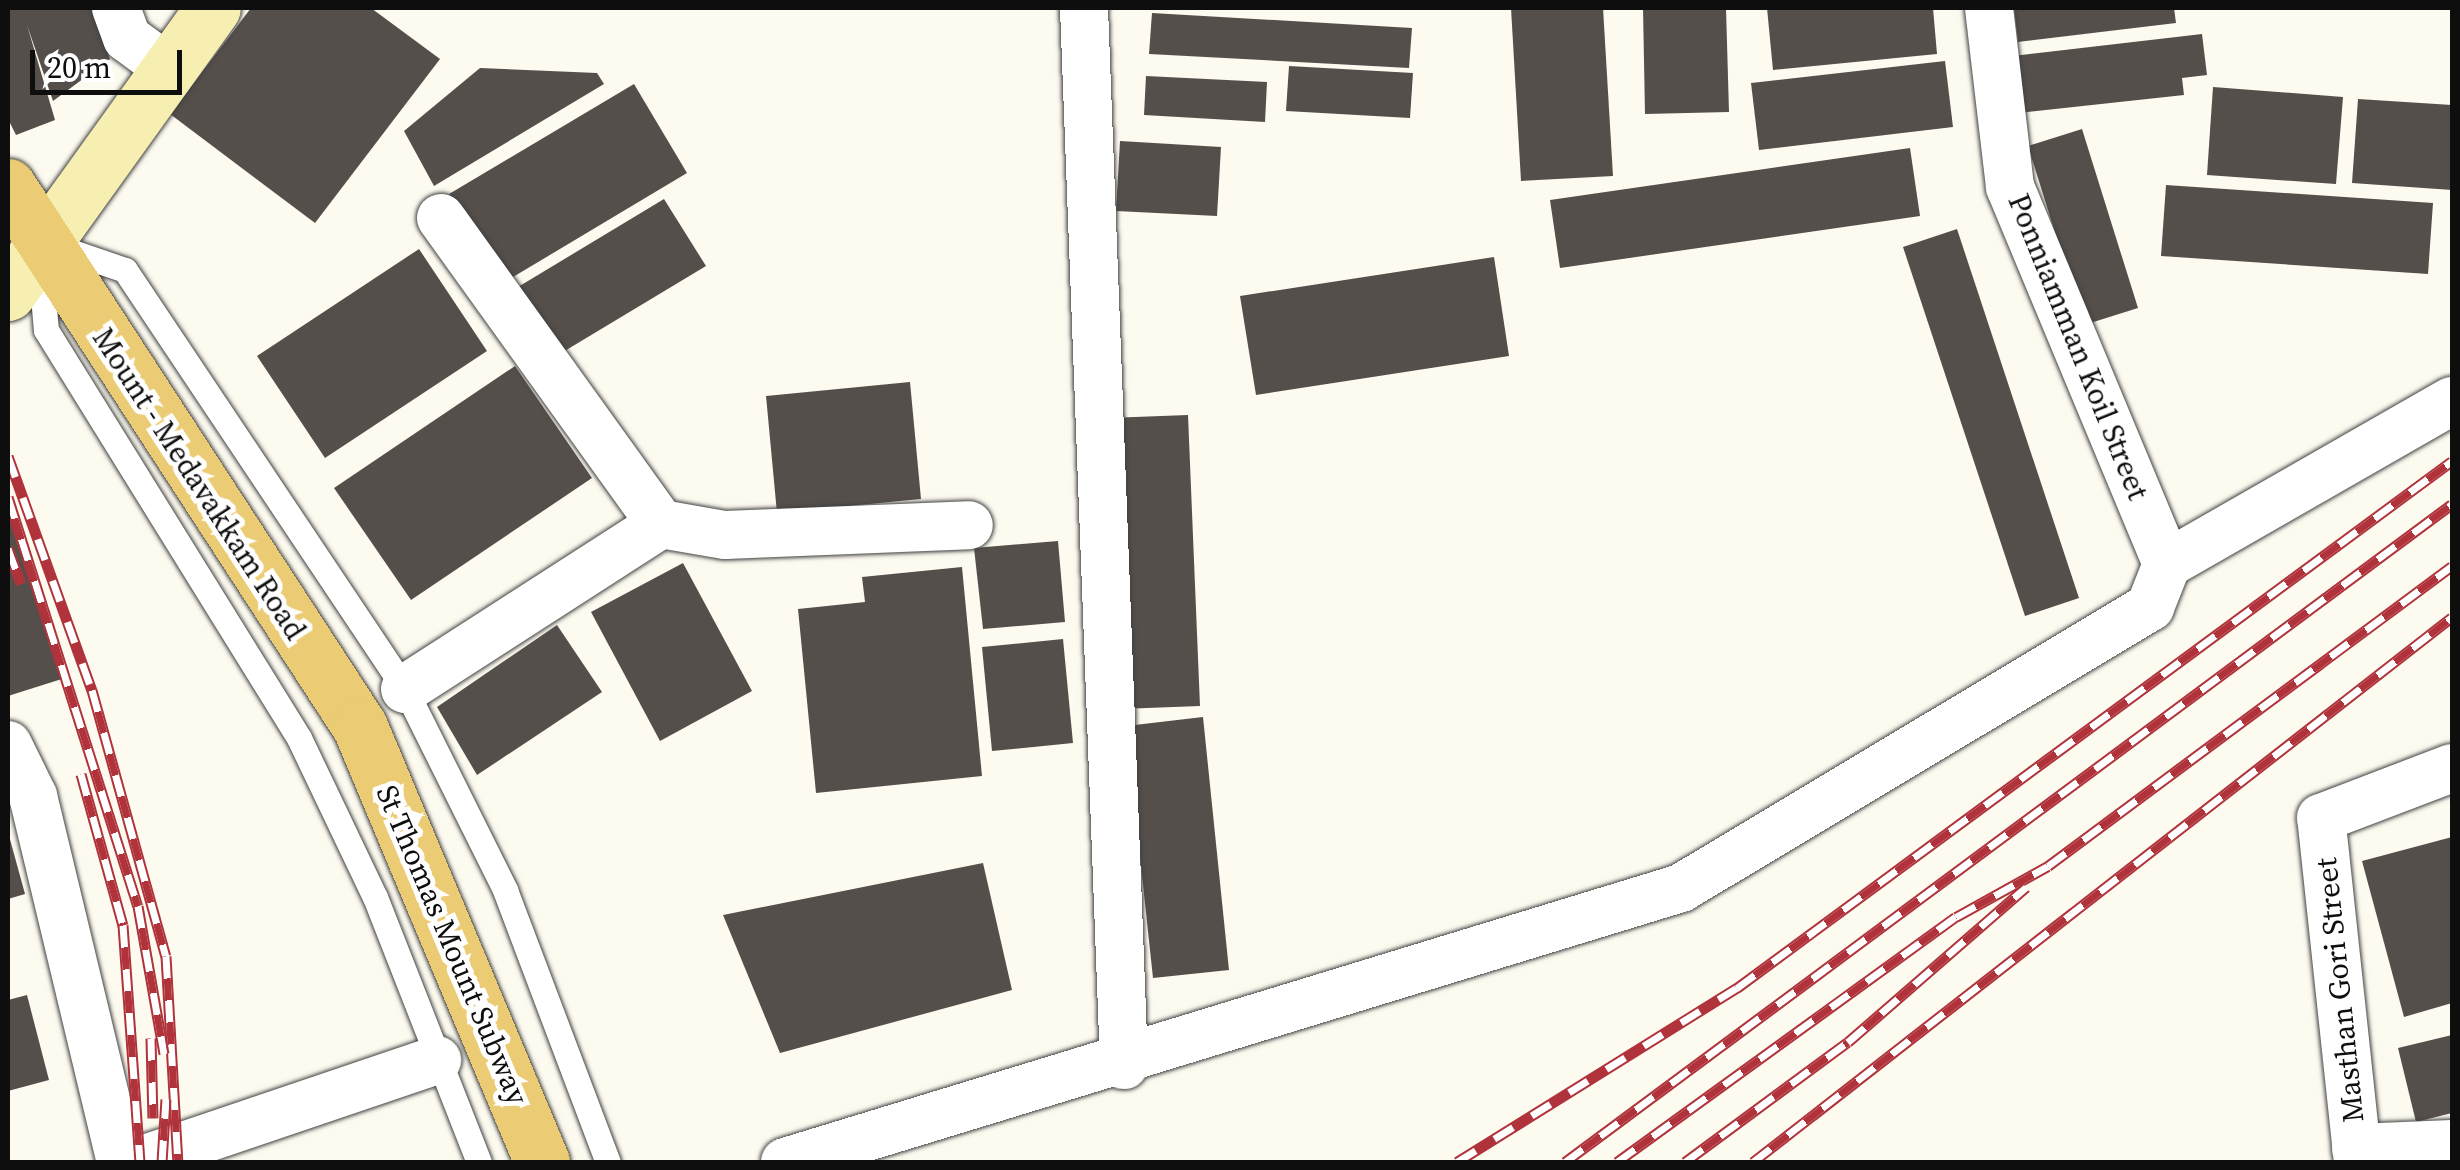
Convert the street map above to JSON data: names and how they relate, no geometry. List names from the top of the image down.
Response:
{
  "streets": {
    "main road": ["Mount - Medavakkam Road", "St Thomas Mount Subway"],
    "street": ["Ponniamman Koil Street", "Masthan Gori Street"]
  },
  "crossings": [
    ["Mount - Medavakkam Road", "St Thomas Mount Subway"]
  ],
  "scale_bar": "20 m"
}
